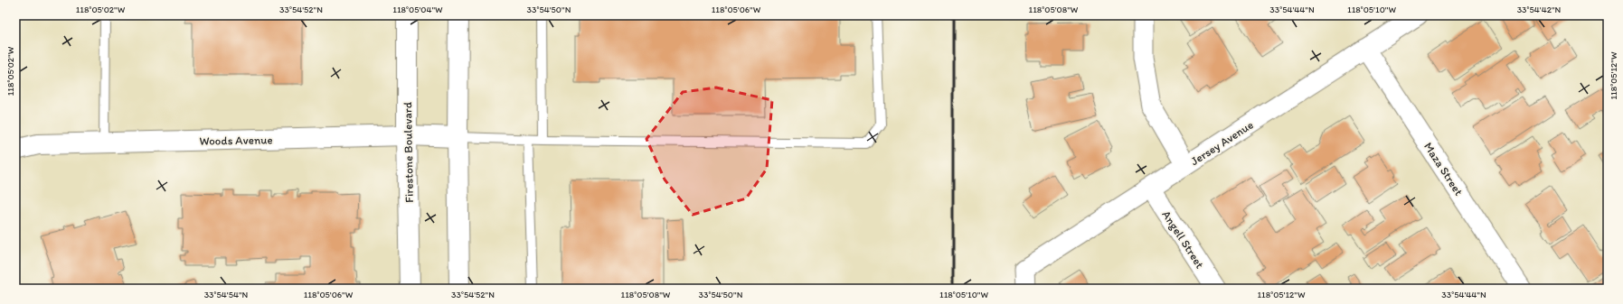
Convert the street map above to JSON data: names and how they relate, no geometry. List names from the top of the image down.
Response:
{
  "streets": {
    "main road": ["Woods Avenue", "Firestone Boulevard"],
    "street": ["Jersey Avenue", "Maza Street", "Angell Street"]
  },
  "crossings": [
    ["Woods Avenue", "Firestone Boulevard"],
    ["Jersey Avenue", "Maza Street"],
    ["Jersey Avenue", "Angell Street"]
  ],
  "coordinates": [
    "118°05'02\"W",
    "33°54'52\"N",
    "118°05'04\"W",
    "33°54'50\"N",
    "118°05'06\"W",
    "118°05'08\"W",
    "33°54'44\"N",
    "118°05'10\"W",
    "33°54'42\"N",
    "118°05'12\"W",
    "33°54'54\"N"
  ]
}
